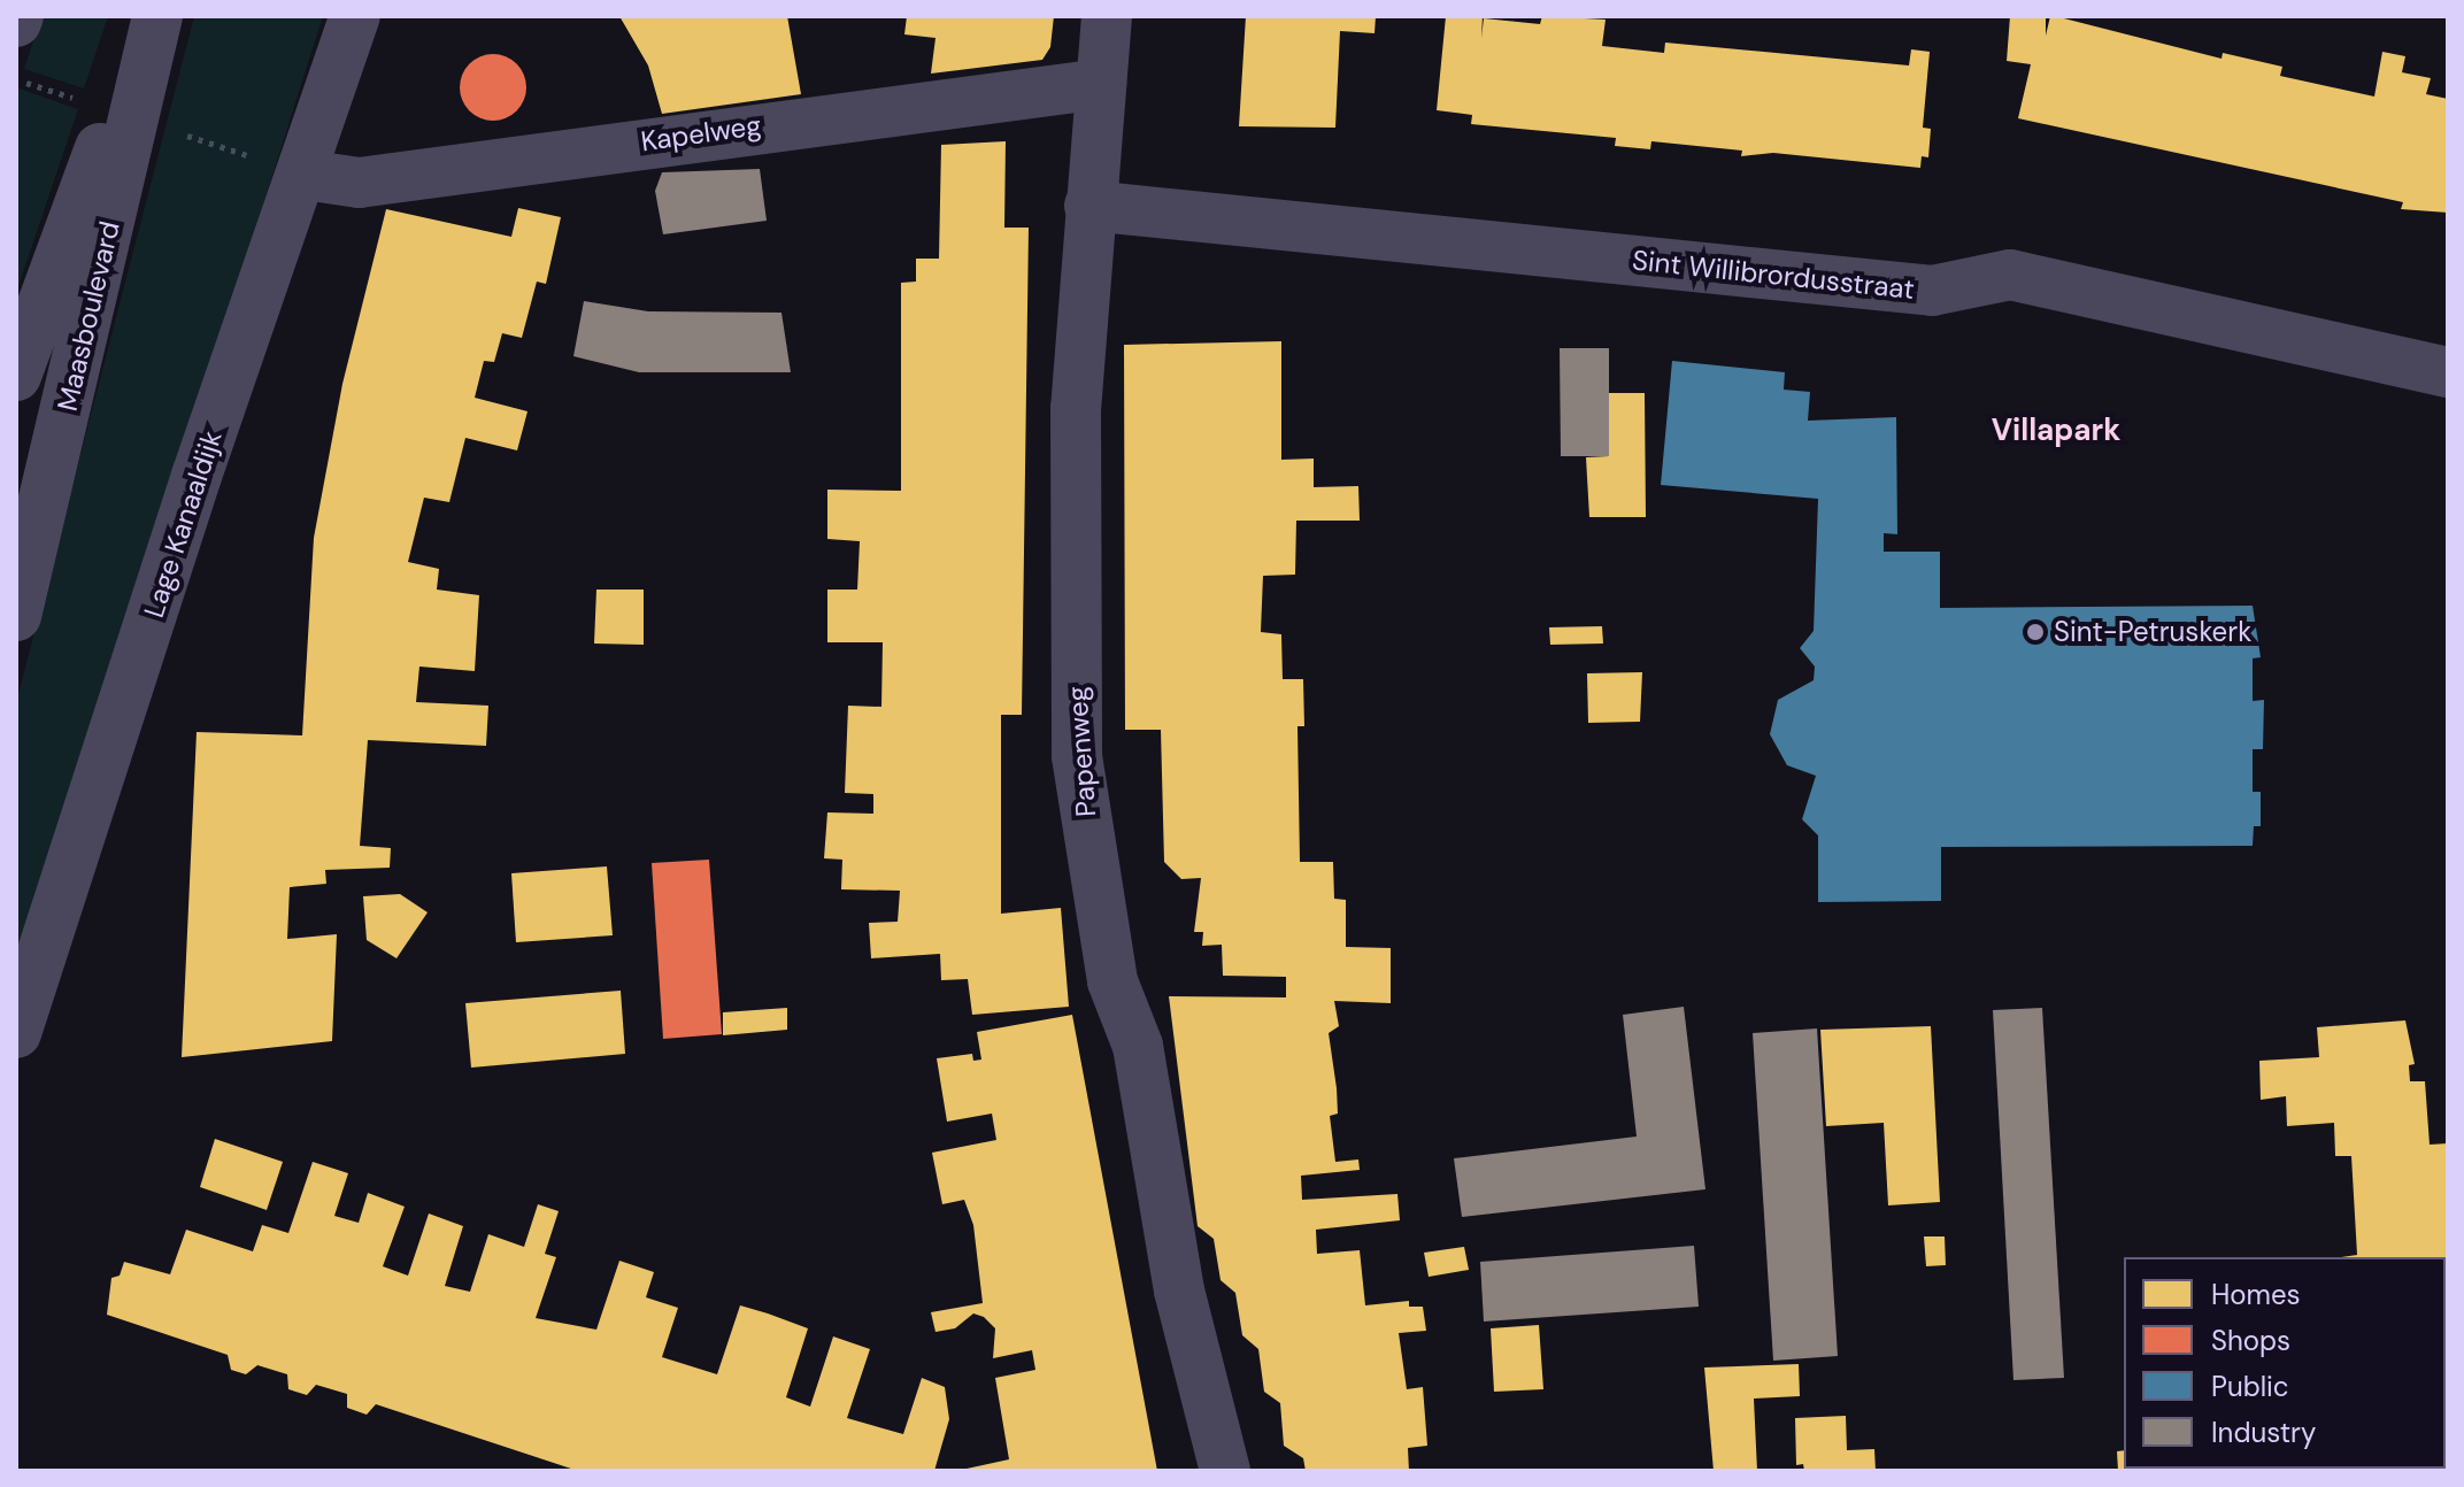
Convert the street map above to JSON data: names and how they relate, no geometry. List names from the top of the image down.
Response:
{
  "streets": {
    "street": [
      "Kapelweg",
      "Sint Willibrordusstraat",
      "Maasboulevard",
      "Lage Kanaaldijk",
      "Papenweg"
    ]
  },
  "crossings": [
    ["Kapelweg", "Lage Kanaaldijk"],
    ["Kapelweg", "Papenweg"],
    ["Sint Willibrordusstraat", "Papenweg"]
  ],
  "districts": ["Villapark"],
  "places": ["Sint-Petruskerk"],
  "legend": [
    "Homes",
    "Shops",
    "Public",
    "Industry"
  ]
}
